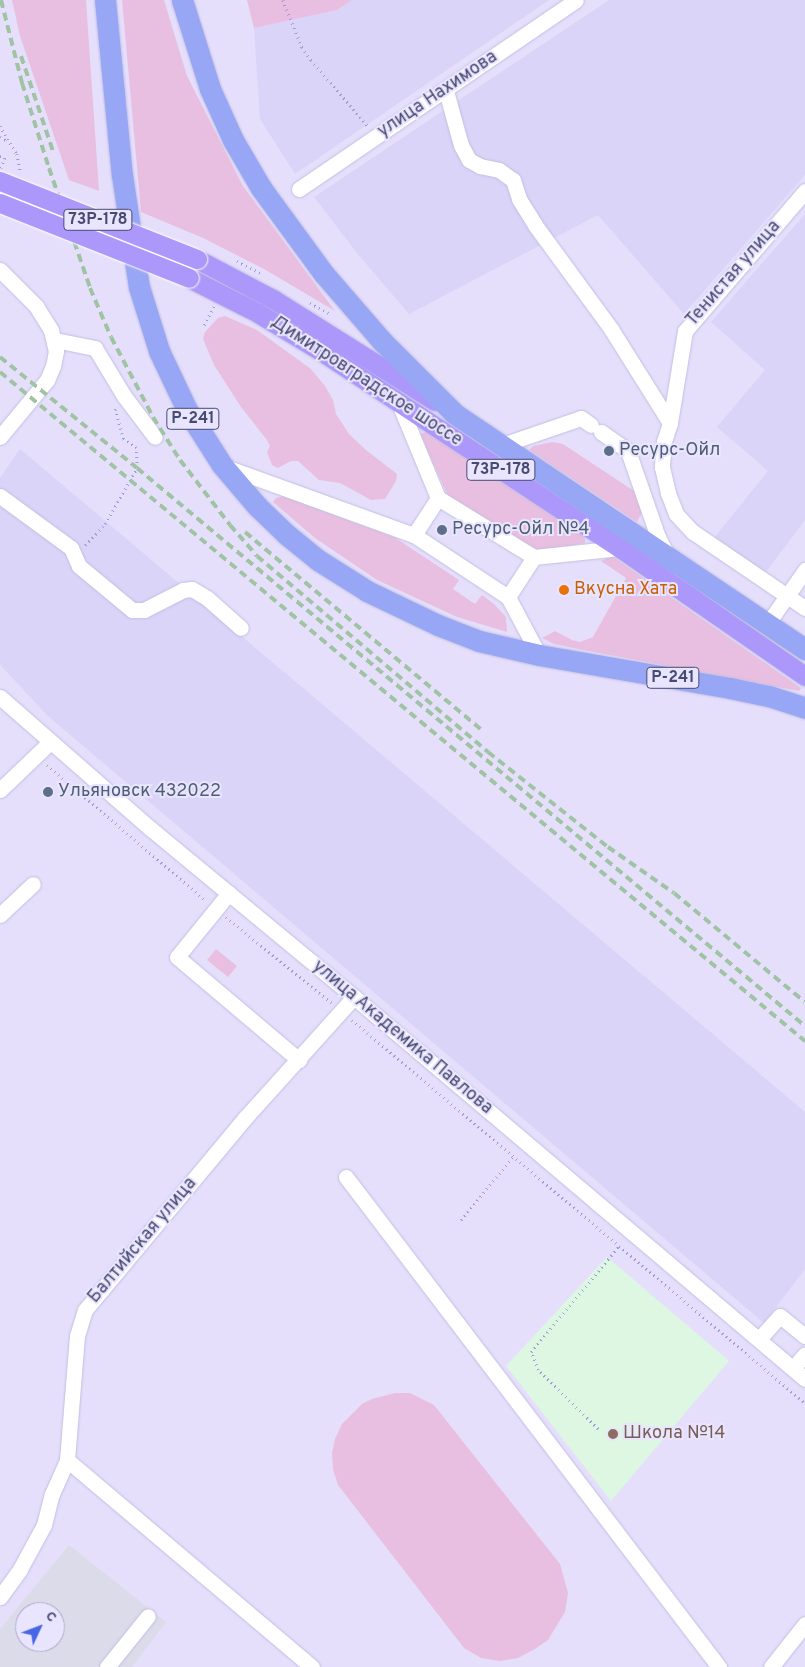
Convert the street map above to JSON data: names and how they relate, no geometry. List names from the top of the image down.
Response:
{
  "streets": {
    "highway": ["Димитровградское шоссе", "Р-241"],
    "main road": ["73Р-178"],
    "street": [
      "улица Нахимова",
      "Тенистая улица",
      "улица Академика Павлова",
      "Балтийская улица"
    ]
  },
  "crossings": [
    ["улица Академика Павлова", "Балтийская улица"]
  ],
  "places": [
    "Ресурс-Ойл",
    "Ресурс-Ойл №4",
    "Вкусна Хата",
    "Ульяновск 432022",
    "Школа №14"
  ],
  "north": "top right"
}
